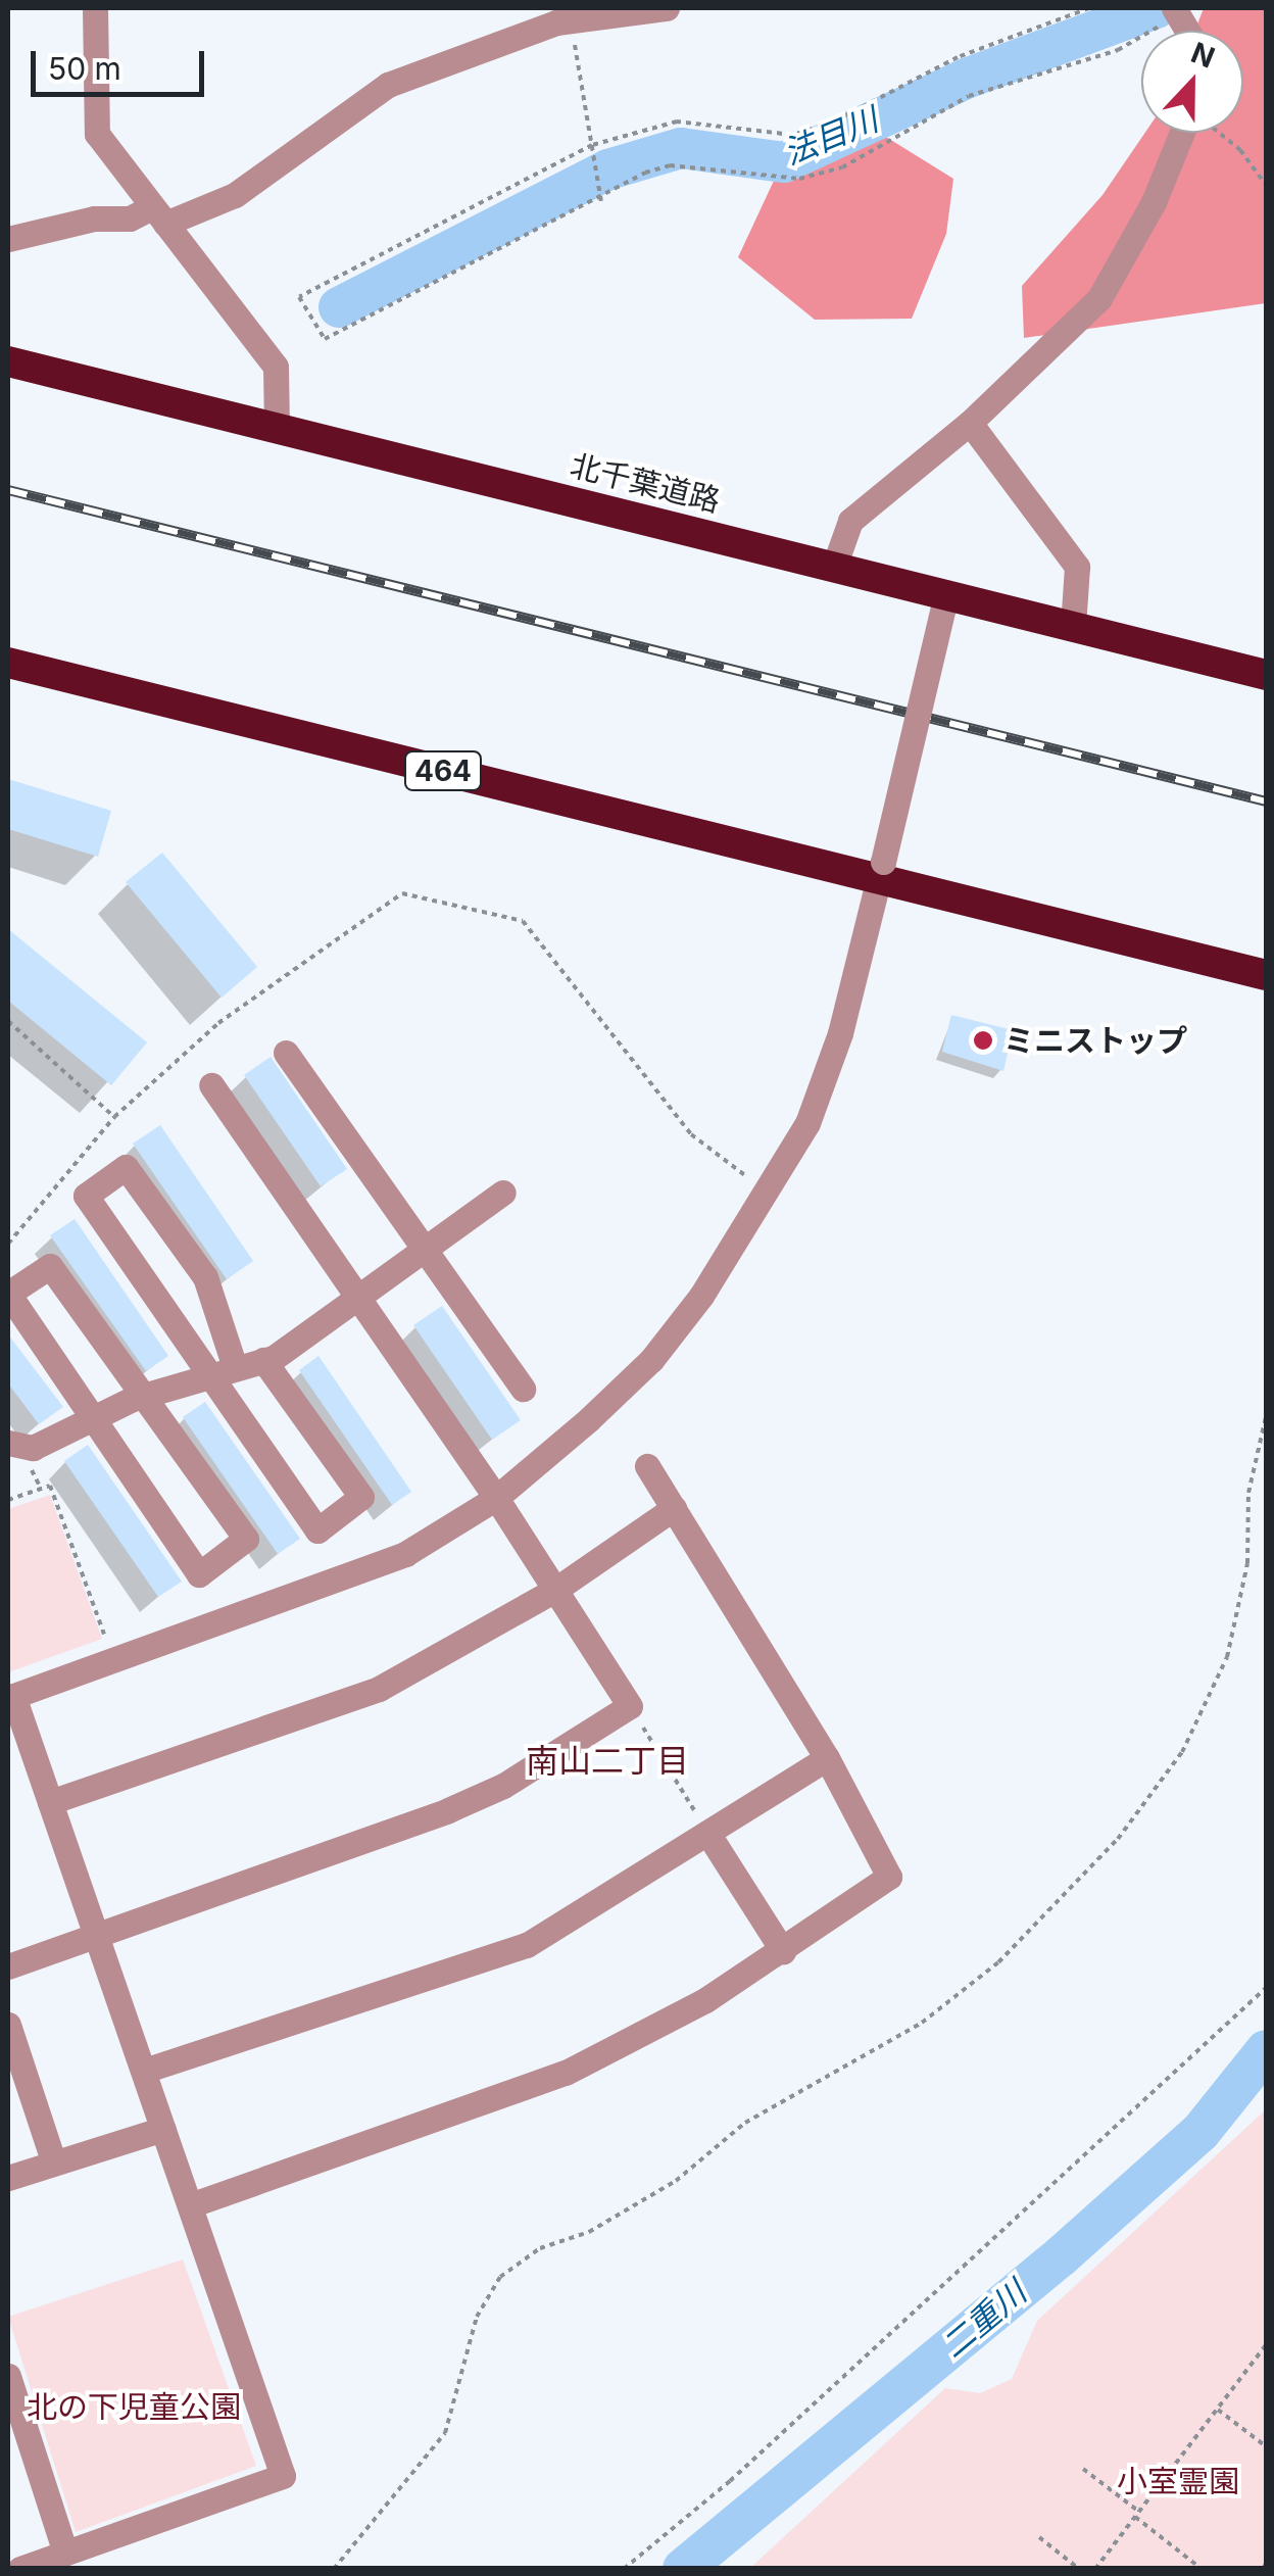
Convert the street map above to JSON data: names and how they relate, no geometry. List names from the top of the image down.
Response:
{
  "streets": {
    "highway": ["北千葉道路", "464"]
  },
  "districts": ["南山二丁目"],
  "water": ["法目川", "二重川"],
  "parks": ["北の下児童公園", "小室霊園"],
  "places": ["ミニストップ"],
  "scale_bar": "50 m",
  "north": "top"
}
